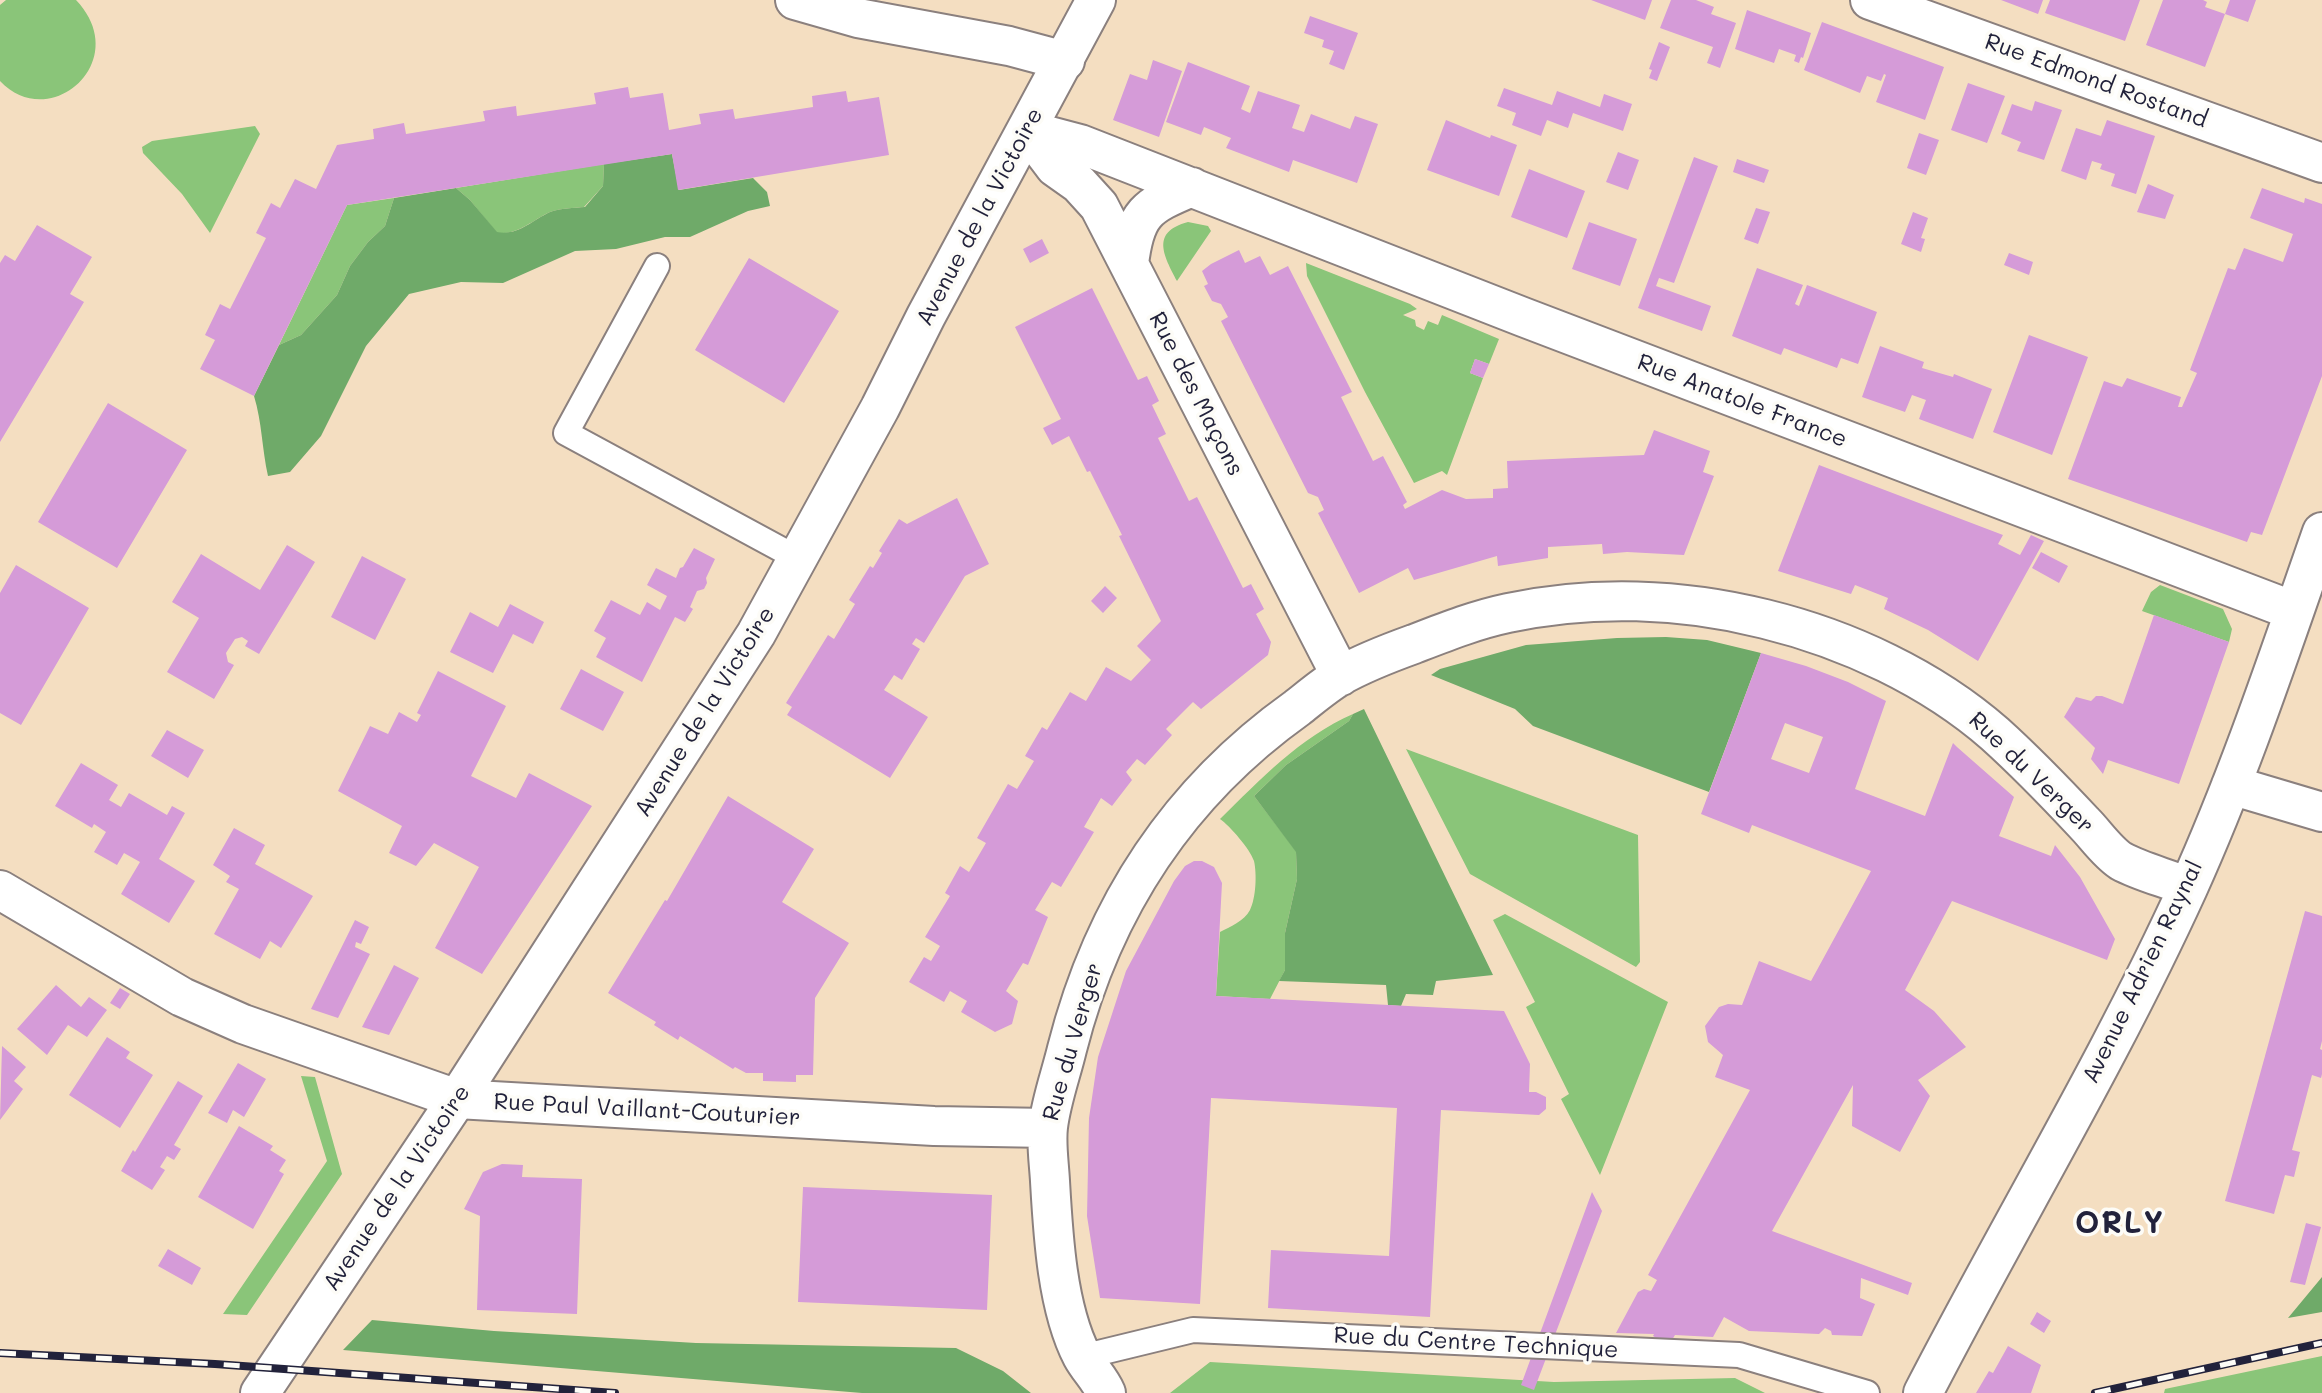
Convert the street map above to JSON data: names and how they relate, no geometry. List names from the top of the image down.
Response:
{
  "streets": {
    "street": [
      "Rue Edmond Rostand",
      "Avenue de la Victoire",
      "Rue des Maçons",
      "Rue Anatole France",
      "Rue du Verger",
      "Avenue Adrien Raynal",
      "Rue Paul Vaillant-Couturier"
    ],
    "lane": ["Rue du Centre Technique"]
  },
  "crossings": [
    ["Avenue de la Victoire", "Rue des Maçons"],
    ["Avenue de la Victoire", "Rue Anatole France"],
    ["Avenue de la Victoire", "Rue Paul Vaillant-Couturier"],
    ["Rue des Maçons", "Rue Anatole France"],
    ["Rue des Maçons", "Rue du Verger"],
    ["Rue Anatole France", "Avenue Adrien Raynal"],
    ["Rue du Verger", "Avenue Adrien Raynal"],
    ["Rue du Verger", "Rue Paul Vaillant-Couturier"],
    ["Rue du Verger", "Rue du Centre Technique"]
  ],
  "districts": ["ORLY"]
}
